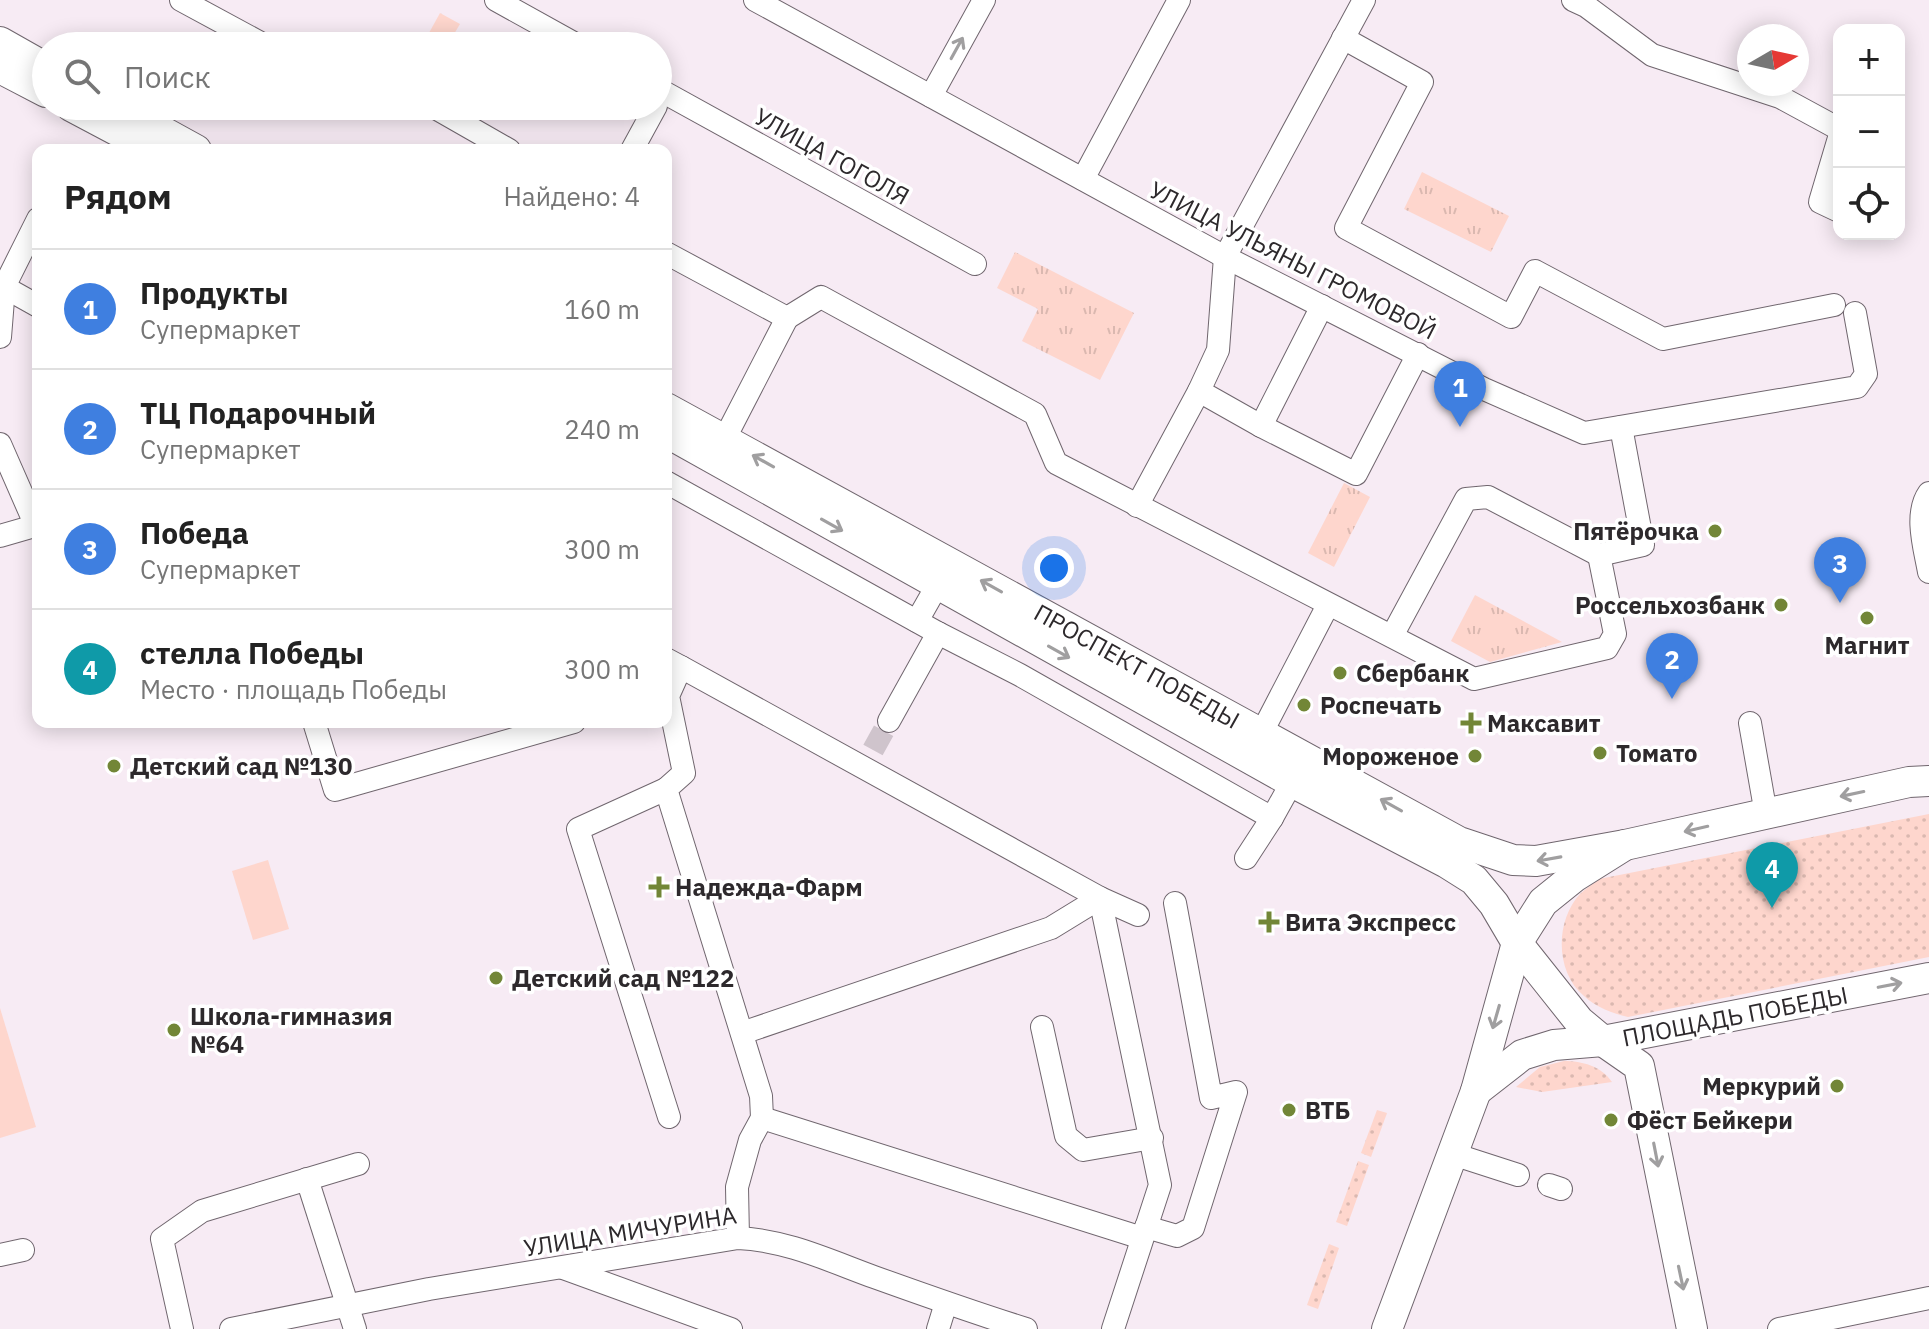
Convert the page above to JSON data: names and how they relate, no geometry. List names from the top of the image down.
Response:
{
  "streets": {
    "main road": ["ПРОСПЕКТ ПОБЕДЫ", "ПЛОЩАДЬ ПОБЕДЫ"],
    "street": ["УЛИЦА ГОГОЛЯ", "УЛИЦА УЛЬЯНЫ ГРОМОВОЙ", "УЛИЦА МИЧУРИНА"]
  },
  "crossings": [
    ["ПРОСПЕКТ ПОБЕДЫ", "ПЛОЩАДЬ ПОБЕДЫ"]
  ],
  "places": {
    "other": [
      "Пятёрочка",
      "Россельхозбанк",
      "Магнит",
      "Сбербанк",
      "Роспечать",
      "Томато",
      "Мороженое",
      "Детский сад №130",
      "Детский сад №122",
      "Школа-гимназия №64",
      "Меркурий",
      "ВТБ",
      "Фёст Бейкери"
    ],
    "health": ["Максавит", "Надежда-Фарм", "Вита Экспресс"]
  },
  "north": "right",
  "page": {
    "map_buttons": ["+", "−"],
    "search": "Поиск",
    "heading": ["Рядом", "Найдено: 4"],
    "list": [
      {
        "mark": "1",
        "name": "Продукты",
        "note": "Супермаркет",
        "value": "160 m"
      },
      {
        "mark": "2",
        "name": "ТЦ Подарочный",
        "note": "Супермаркет",
        "value": "240 m"
      },
      {
        "mark": "3",
        "name": "Победа",
        "note": "Супермаркет",
        "value": "300 m"
      },
      {
        "mark": "4",
        "name": "стелла Победы",
        "note": "Место · площадь Победы",
        "value": "300 m"
      }
    ],
    "pins": [
      "1",
      "3",
      "2",
      "4"
    ]
  }
}
